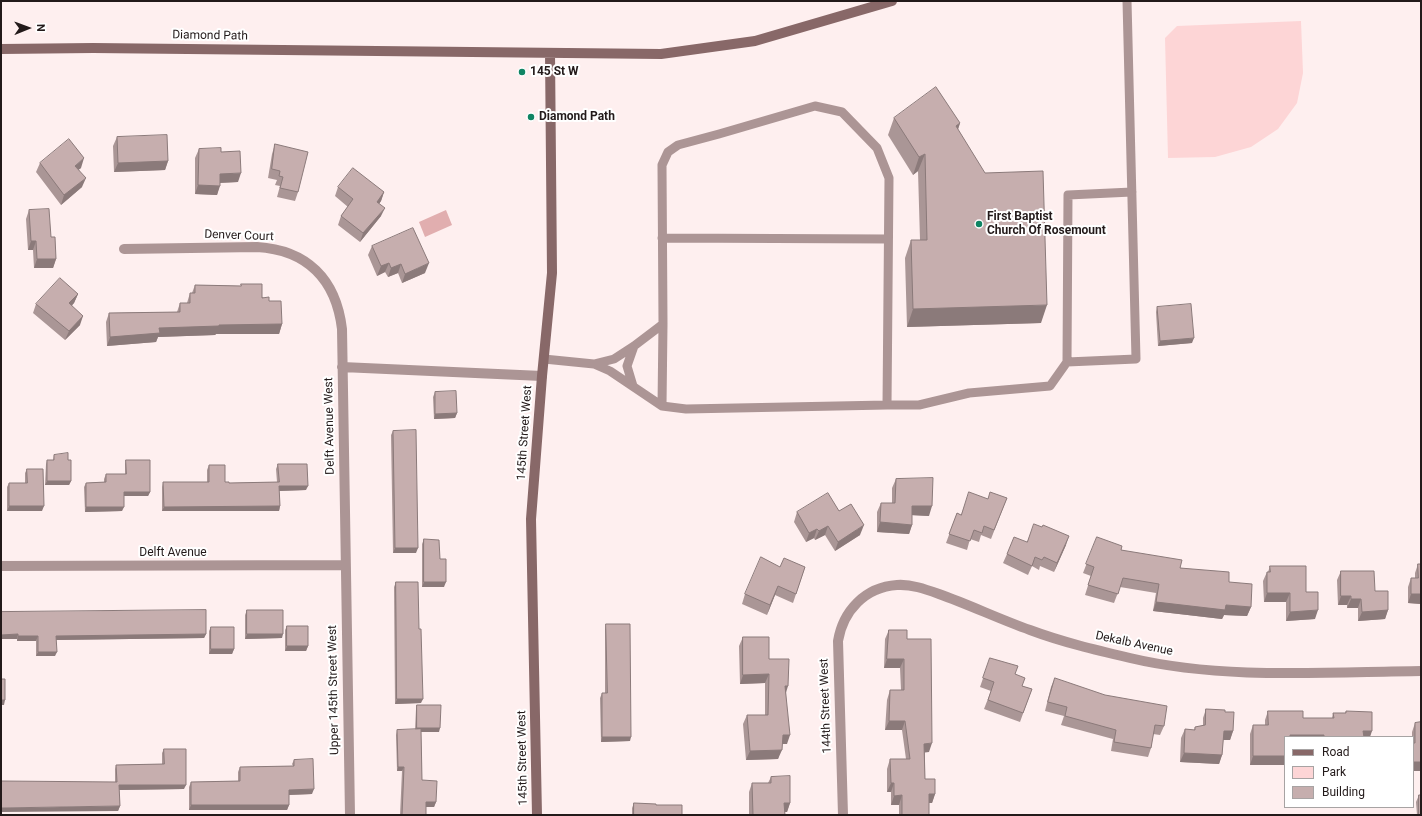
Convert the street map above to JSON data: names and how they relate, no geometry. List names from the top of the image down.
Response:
{
  "streets": {
    "street": [
      "Diamond Path",
      "Denver Court",
      "Delft Avenue West",
      "145th Street West",
      "Delft Avenue",
      "Dekalb Avenue",
      "Upper 145th Street West",
      "144th Street West"
    ]
  },
  "crossings": [
    ["Diamond Path", "145th Street West"],
    ["Denver Court", "Delft Avenue West"],
    ["Delft Avenue West", "145th Street West"],
    ["Delft Avenue West", "Delft Avenue"],
    ["Delft Avenue West", "Upper 145th Street West"],
    ["Delft Avenue", "Upper 145th Street West"],
    ["Dekalb Avenue", "144th Street West"]
  ],
  "places": ["145 St W", "Diamond Path", "First Baptist Church Of Rosemount"],
  "legend": ["Road", "Park", "Building"],
  "north": "right"
}
